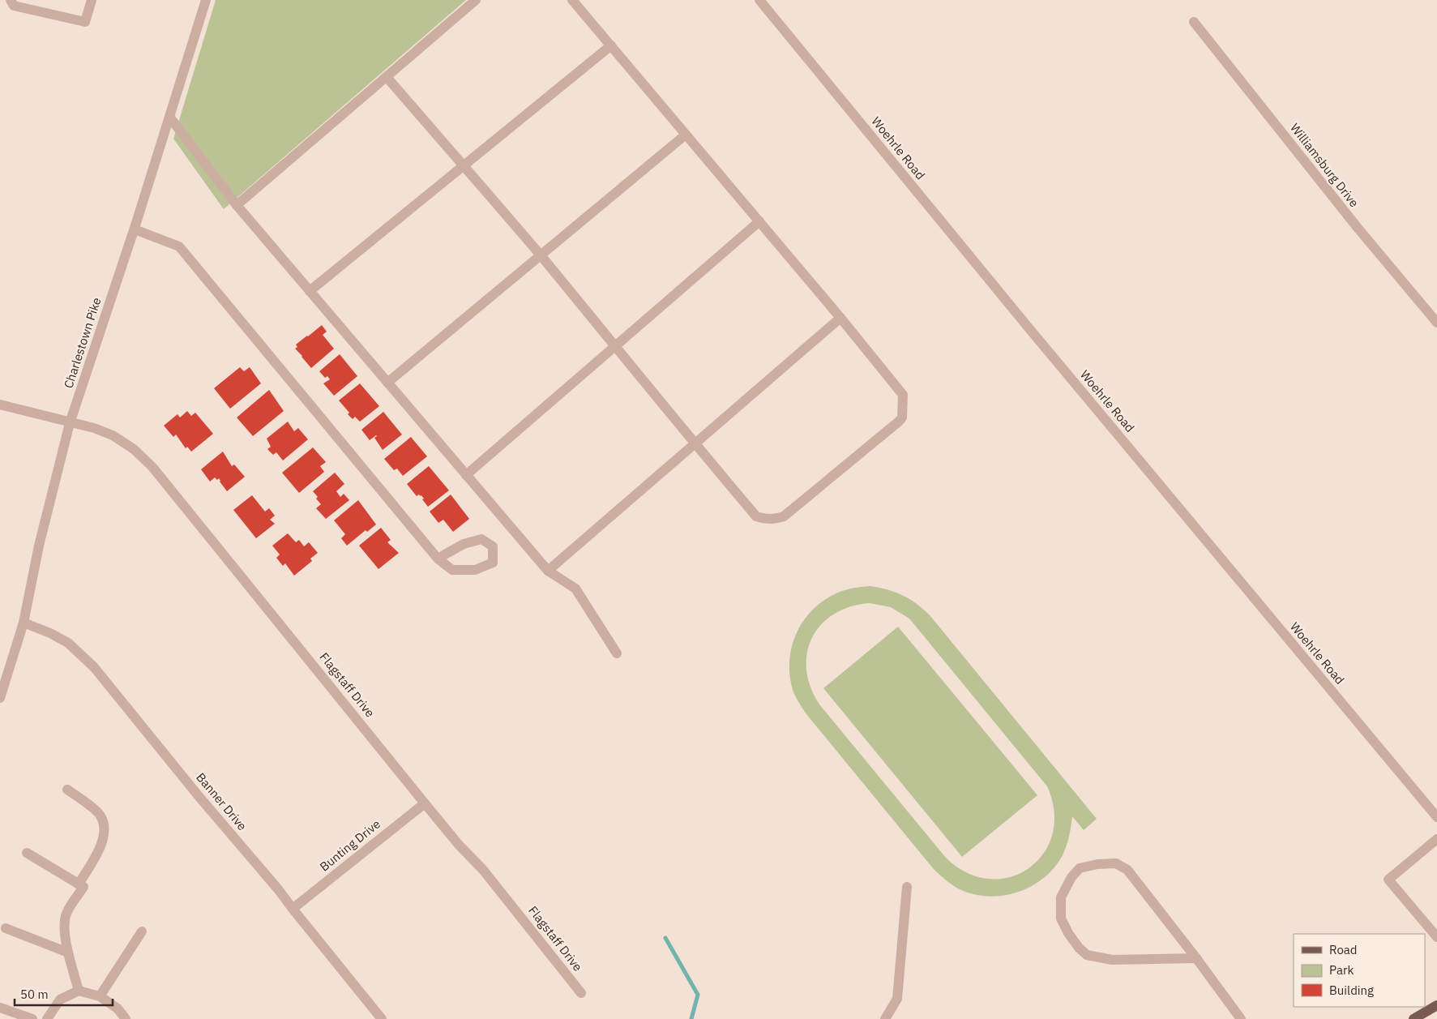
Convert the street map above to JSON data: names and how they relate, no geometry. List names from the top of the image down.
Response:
{
  "streets": {
    "street": [
      "Woehrle Road",
      "Williamsburg Drive",
      "Charlestown Pike",
      "Flagstaff Drive",
      "Banner Drive",
      "Bunting Drive"
    ]
  },
  "crossings": [
    ["Charlestown Pike", "Flagstaff Drive"],
    ["Charlestown Pike", "Banner Drive"],
    ["Flagstaff Drive", "Bunting Drive"],
    ["Banner Drive", "Bunting Drive"]
  ],
  "legend": ["Road", "Park", "Building"],
  "scale_bar": "50 m"
}
